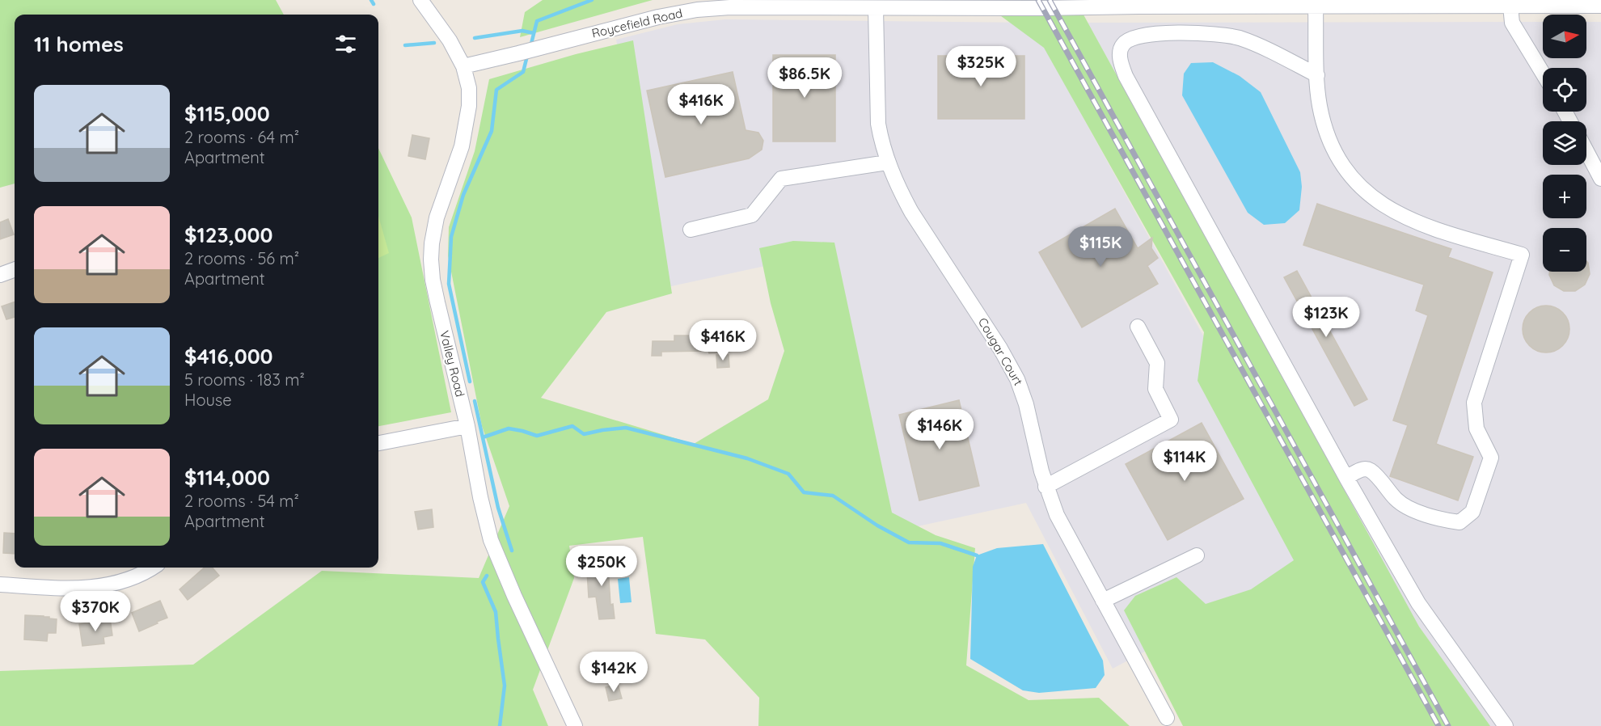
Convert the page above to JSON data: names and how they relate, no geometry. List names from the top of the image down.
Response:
{
  "streets": {
    "street": ["Roycefield Road", "Cougar Court", "Valley Road"]
  },
  "crossings": [
    ["Roycefield Road", "Cougar Court"],
    ["Roycefield Road", "Valley Road"]
  ],
  "north": "right",
  "page": {
    "map_buttons": ["+", "−"],
    "heading": "11 homes",
    "price": [
      "$325K",
      "$86.5K",
      "$416K",
      "$115K",
      "$123K",
      "$416K",
      "$146K",
      "$114K",
      "$250K",
      "$370K",
      "$142K"
    ],
    "list": [
      {
        "name": "$115,000",
        "note": "2 rooms · 64 m² · Apartment"
      },
      {
        "name": "$123,000",
        "note": "2 rooms · 56 m² · Apartment"
      },
      {
        "name": "$416,000",
        "note": "5 rooms · 183 m² · House"
      },
      {
        "name": "$114,000",
        "note": "2 rooms · 54 m² · Apartment"
      }
    ]
  }
}
